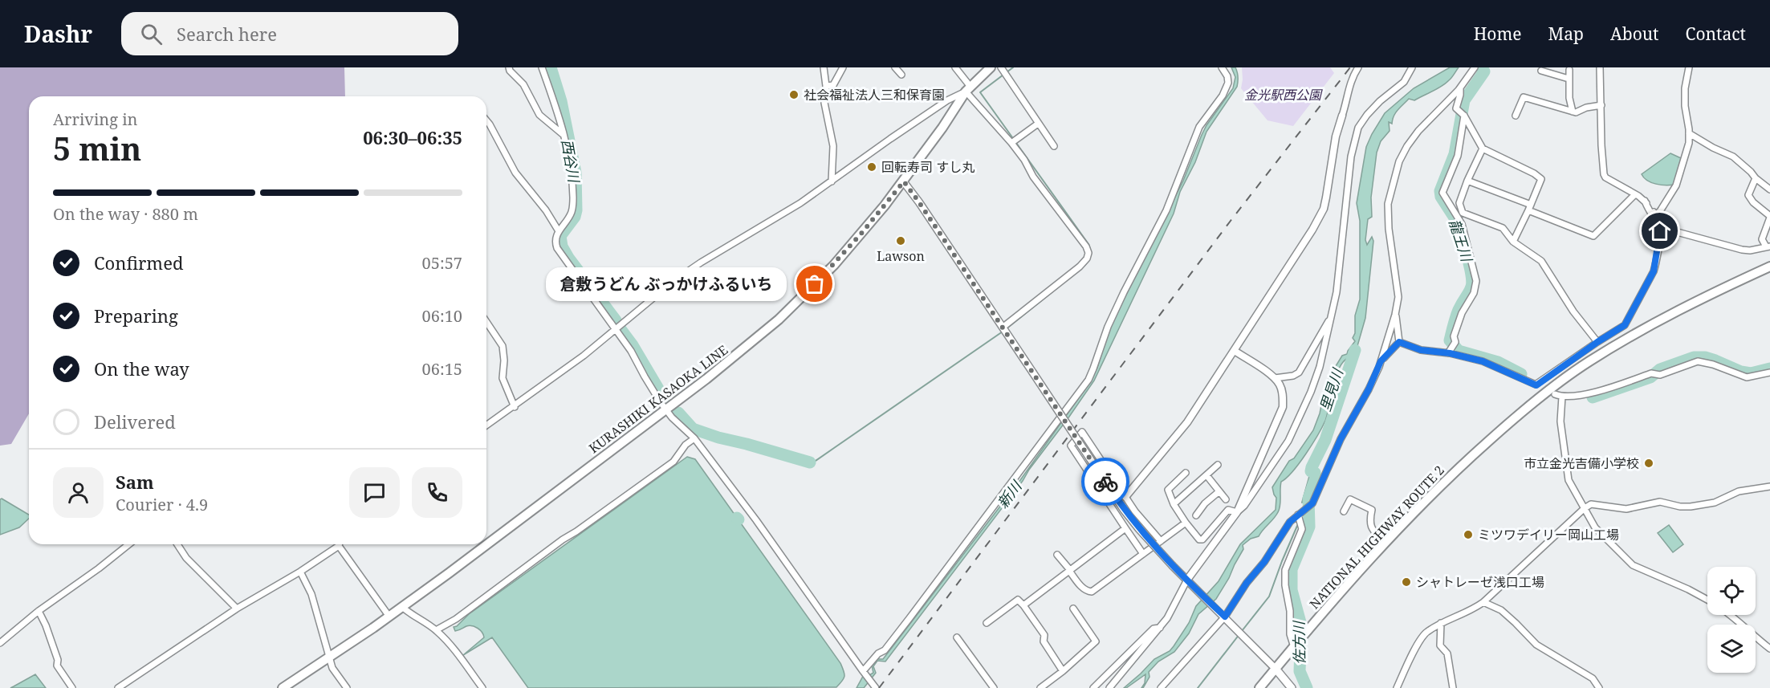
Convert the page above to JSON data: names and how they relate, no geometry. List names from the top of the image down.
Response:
{
  "streets": {
    "main road": ["KURASHIKI KASAOKA LINE", "NATIONAL HIGHWAY ROUTE 2"]
  },
  "water": [
    "西谷川",
    "龍王川",
    "里見川",
    "新川",
    "佐方川"
  ],
  "parks": ["金光駅西公園"],
  "places": [
    "社会福祉法人三和保育園",
    "回転寿司 すし丸",
    "Lawson",
    "倉敷うどん ぶっかけふるいち",
    "市立金光吉備小学校",
    "ミツワデイリー岡山工場",
    "シャトレーゼ浅口工場"
  ],
  "page": {
    "header": "Dashr",
    "search": "Search here",
    "nav": [
      "Home",
      "Map",
      "About",
      "Contact"
    ],
    "heading": ["5 min", "Arriving in", "06:30–06:35"],
    "panel": ["Sam", "Courier · 4.9"],
    "bar": "On the way · 880 m",
    "list": [
      ["Confirmed", "05:57"],
      ["Preparing", "06:10"],
      ["On the way", "06:15"],
      "Delivered"
    ],
    "bubble": "倉敷うどん ぶっかけふるいち"
  }
}
